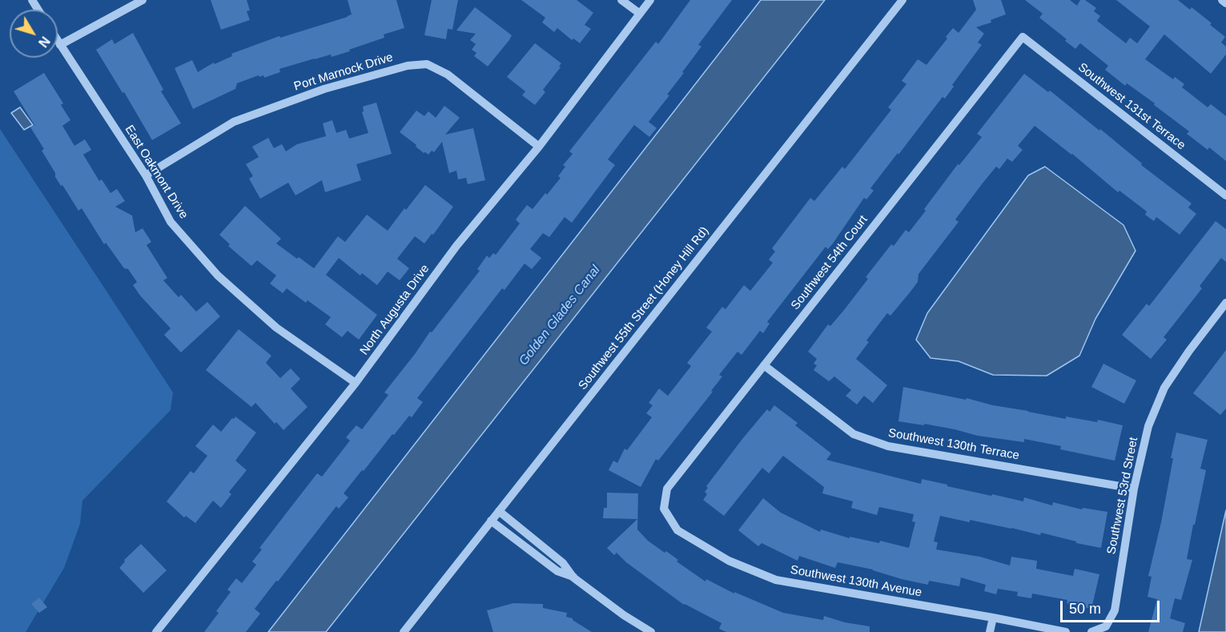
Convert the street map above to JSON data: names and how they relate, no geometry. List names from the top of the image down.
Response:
{
  "streets": {
    "street": [
      "Port Marnock Drive",
      "Southwest 131st Terrace",
      "East Oakmont Drive",
      "Southwest 54th Court",
      "Southwest 55th Street (Honey Hill Rd)",
      "North Augusta Drive",
      "Southwest 130th Terrace",
      "Southwest 53rd Street",
      "Southwest 130th Avenue"
    ]
  },
  "crossings": [
    ["Port Marnock Drive", "East Oakmont Drive"],
    ["Port Marnock Drive", "North Augusta Drive"],
    ["Southwest 131st Terrace", "Southwest 54th Court"],
    ["East Oakmont Drive", "North Augusta Drive"],
    ["Southwest 54th Court", "Southwest 130th Terrace"],
    ["Southwest 54th Court", "Southwest 130th Avenue"],
    ["Southwest 130th Terrace", "Southwest 53rd Street"]
  ],
  "water": ["Golden Glades Canal"],
  "scale_bar": "50 m",
  "north": "bottom right"
}
